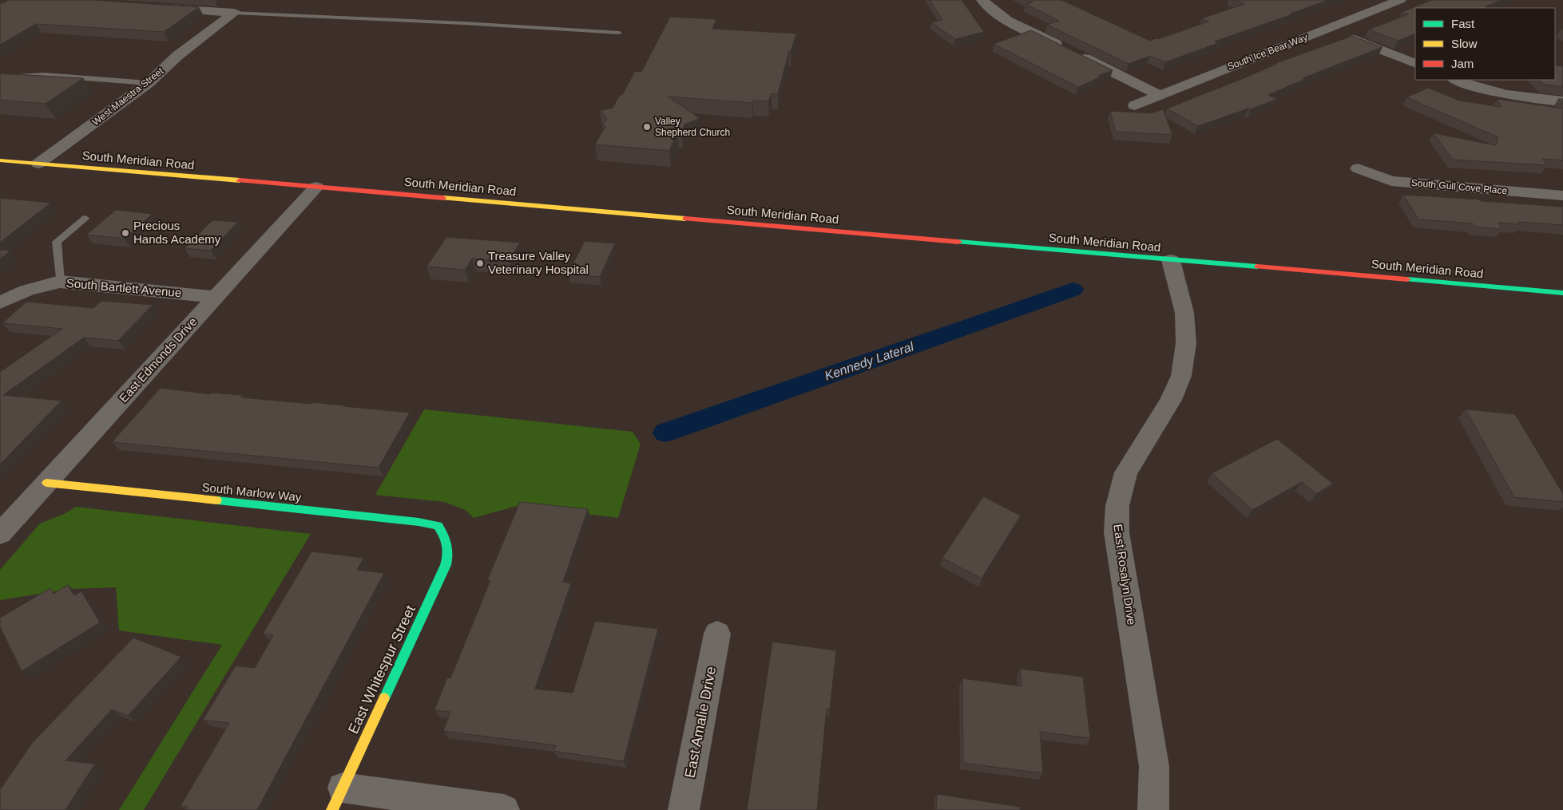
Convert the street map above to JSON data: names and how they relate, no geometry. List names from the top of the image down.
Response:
{
  "streets": {
    "main road": ["South Meridian Road", "South Marlow Way", "East Whitespur Street"],
    "street": [
      "South Ice Bear Way",
      "West Maestra Street",
      "South Gull Cove Place",
      "South Bartlett Avenue",
      "East Edmonds Drive",
      "East Rosalyn Drive",
      "East Amalie Drive"
    ]
  },
  "crossings": [
    ["West Maestra Street", "South Meridian Road"],
    ["South Meridian Road", "East Edmonds Drive"],
    ["South Meridian Road", "East Rosalyn Drive"],
    ["South Bartlett Avenue", "East Edmonds Drive"],
    ["East Edmonds Drive", "South Marlow Way"],
    ["South Marlow Way", "East Whitespur Street"]
  ],
  "water": ["Kennedy Lateral"],
  "places": ["Valley Shepherd Church", "Precious Hands Academy", "Treasure Valley Veterinary Hospital"],
  "legend": ["Fast", "Slow", "Jam"]
}
